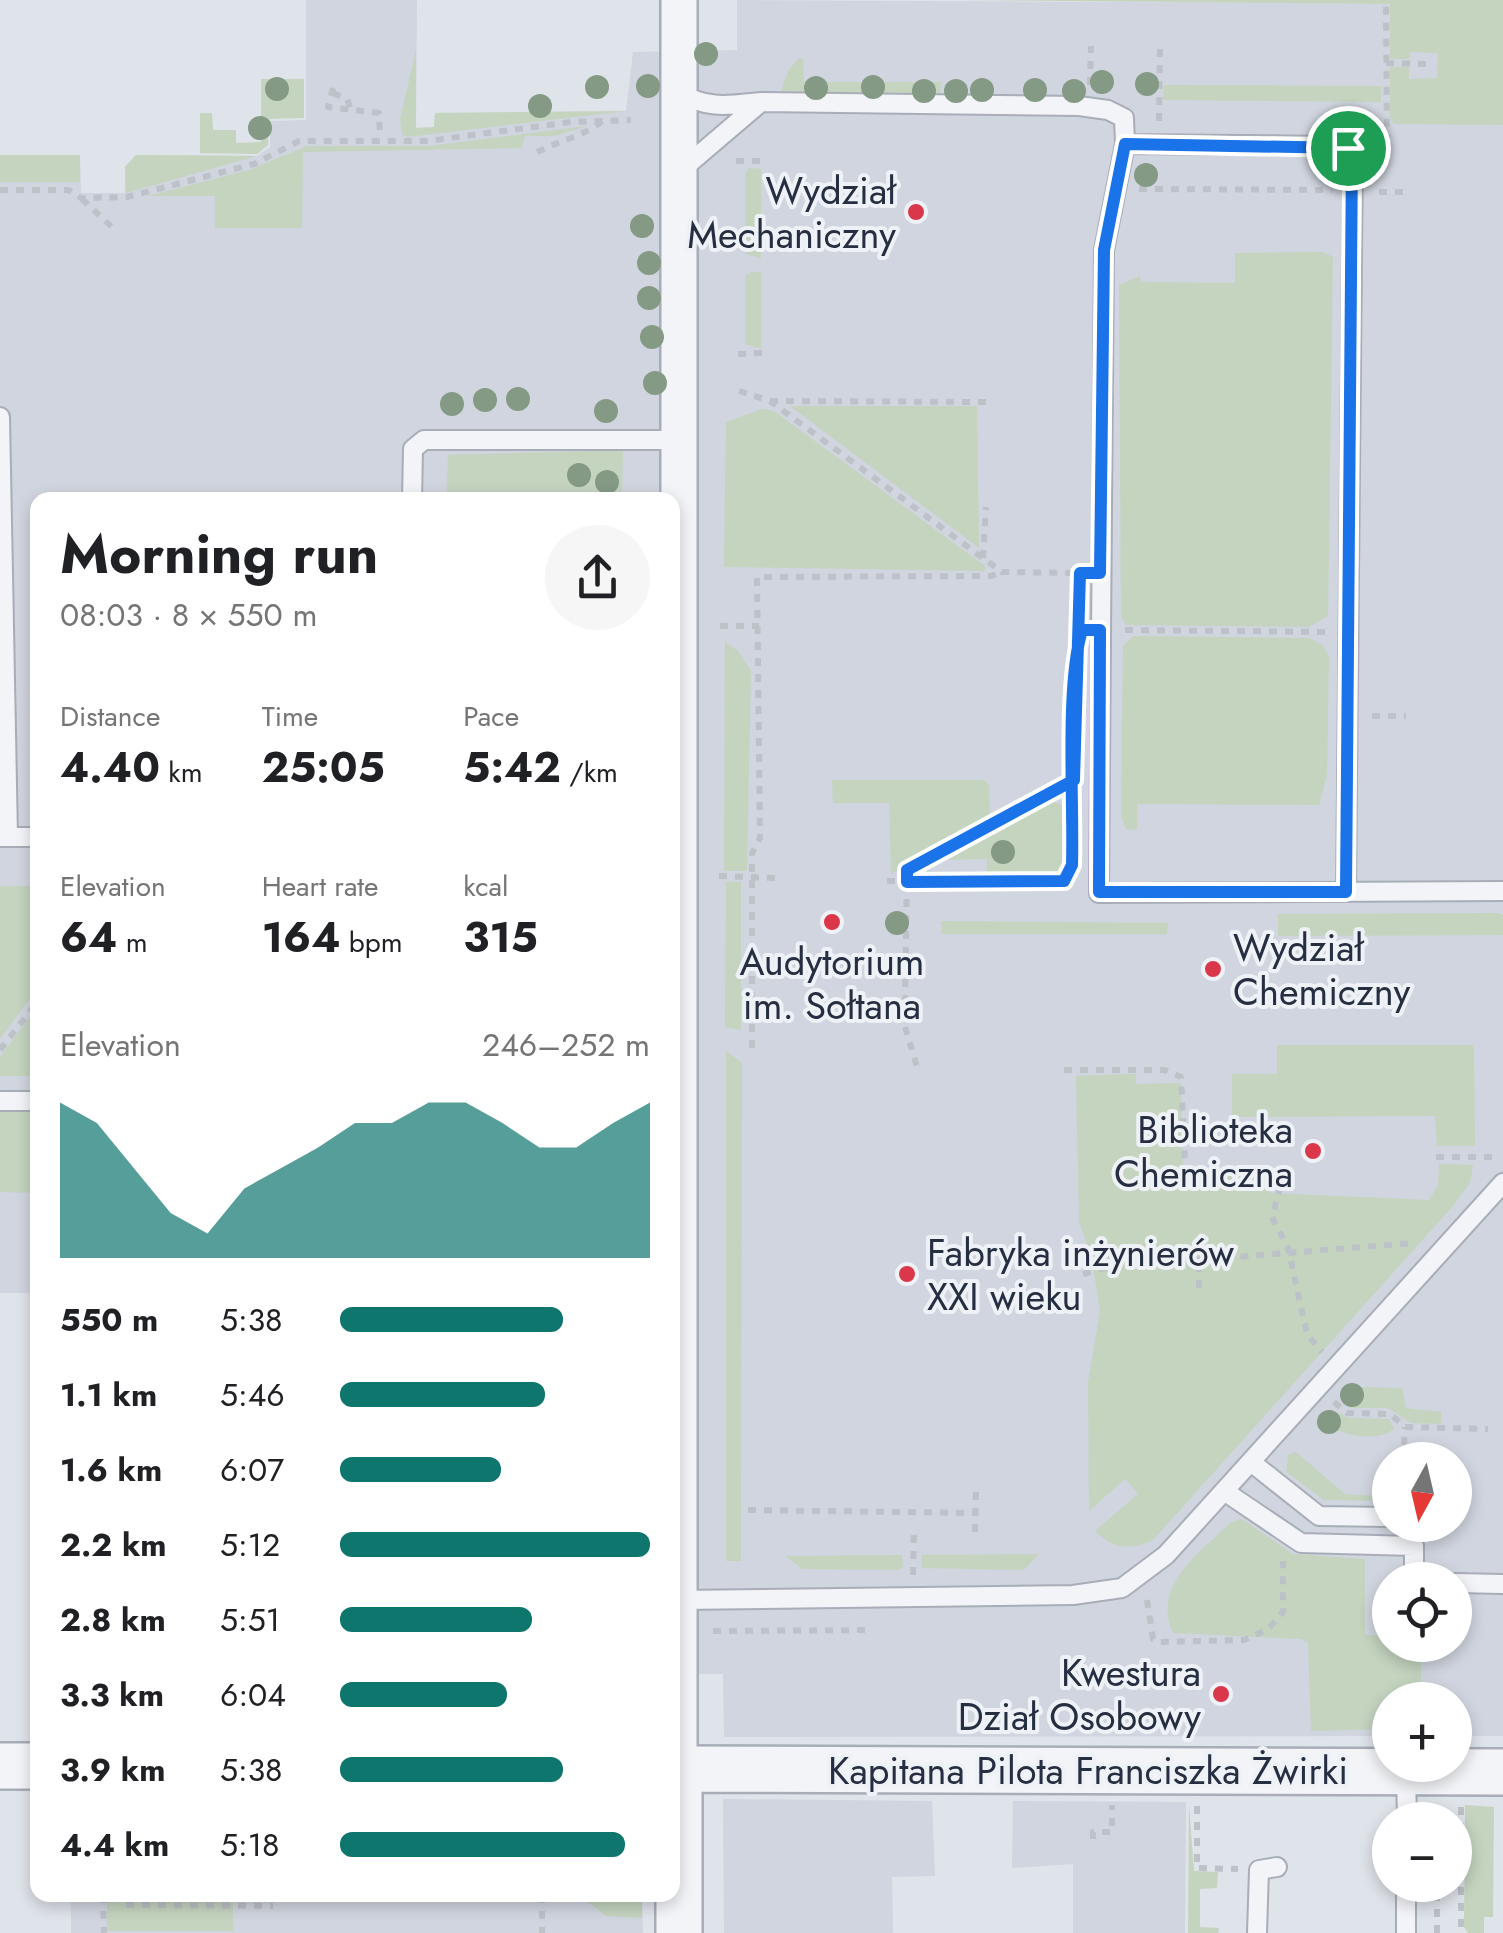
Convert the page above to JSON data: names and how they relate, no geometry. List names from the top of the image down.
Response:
{
  "streets": {
    "street": ["Kapitana Pilota Franciszka Żwirki"]
  },
  "places": [
    "Wydział Mechaniczny",
    "Audytorium im. Sołtana",
    "Wydział Chemiczny",
    "Biblioteka Chemiczna",
    "Fabryka inżynierów XXI wieku",
    "Kwestura Dział Osobowy"
  ],
  "north": "bottom",
  "page": {
    "heading": ["Morning run", "08:03 · 8 × 550 m"],
    "stats": [
      ["Distance", "4.40 km"],
      ["Time", "25:05"],
      ["Pace", "5:42 /km"],
      ["Elevation", "64 m"],
      ["Heart rate", "164 bpm"],
      ["kcal", "315"]
    ],
    "chart": ["Elevation", "246–252 m"],
    "list": [
      {
        "name": "550 m",
        "note": "5:38"
      },
      {
        "name": "1.1 km",
        "note": "5:46"
      },
      {
        "name": "1.6 km",
        "note": "6:07"
      },
      {
        "name": "2.2 km",
        "note": "5:12"
      },
      {
        "name": "2.8 km",
        "note": "5:51"
      },
      {
        "name": "3.3 km",
        "note": "6:04"
      },
      {
        "name": "3.9 km",
        "note": "5:38"
      },
      {
        "name": "4.4 km",
        "note": "5:18"
      }
    ],
    "map_buttons": ["+", "−"]
  }
}
